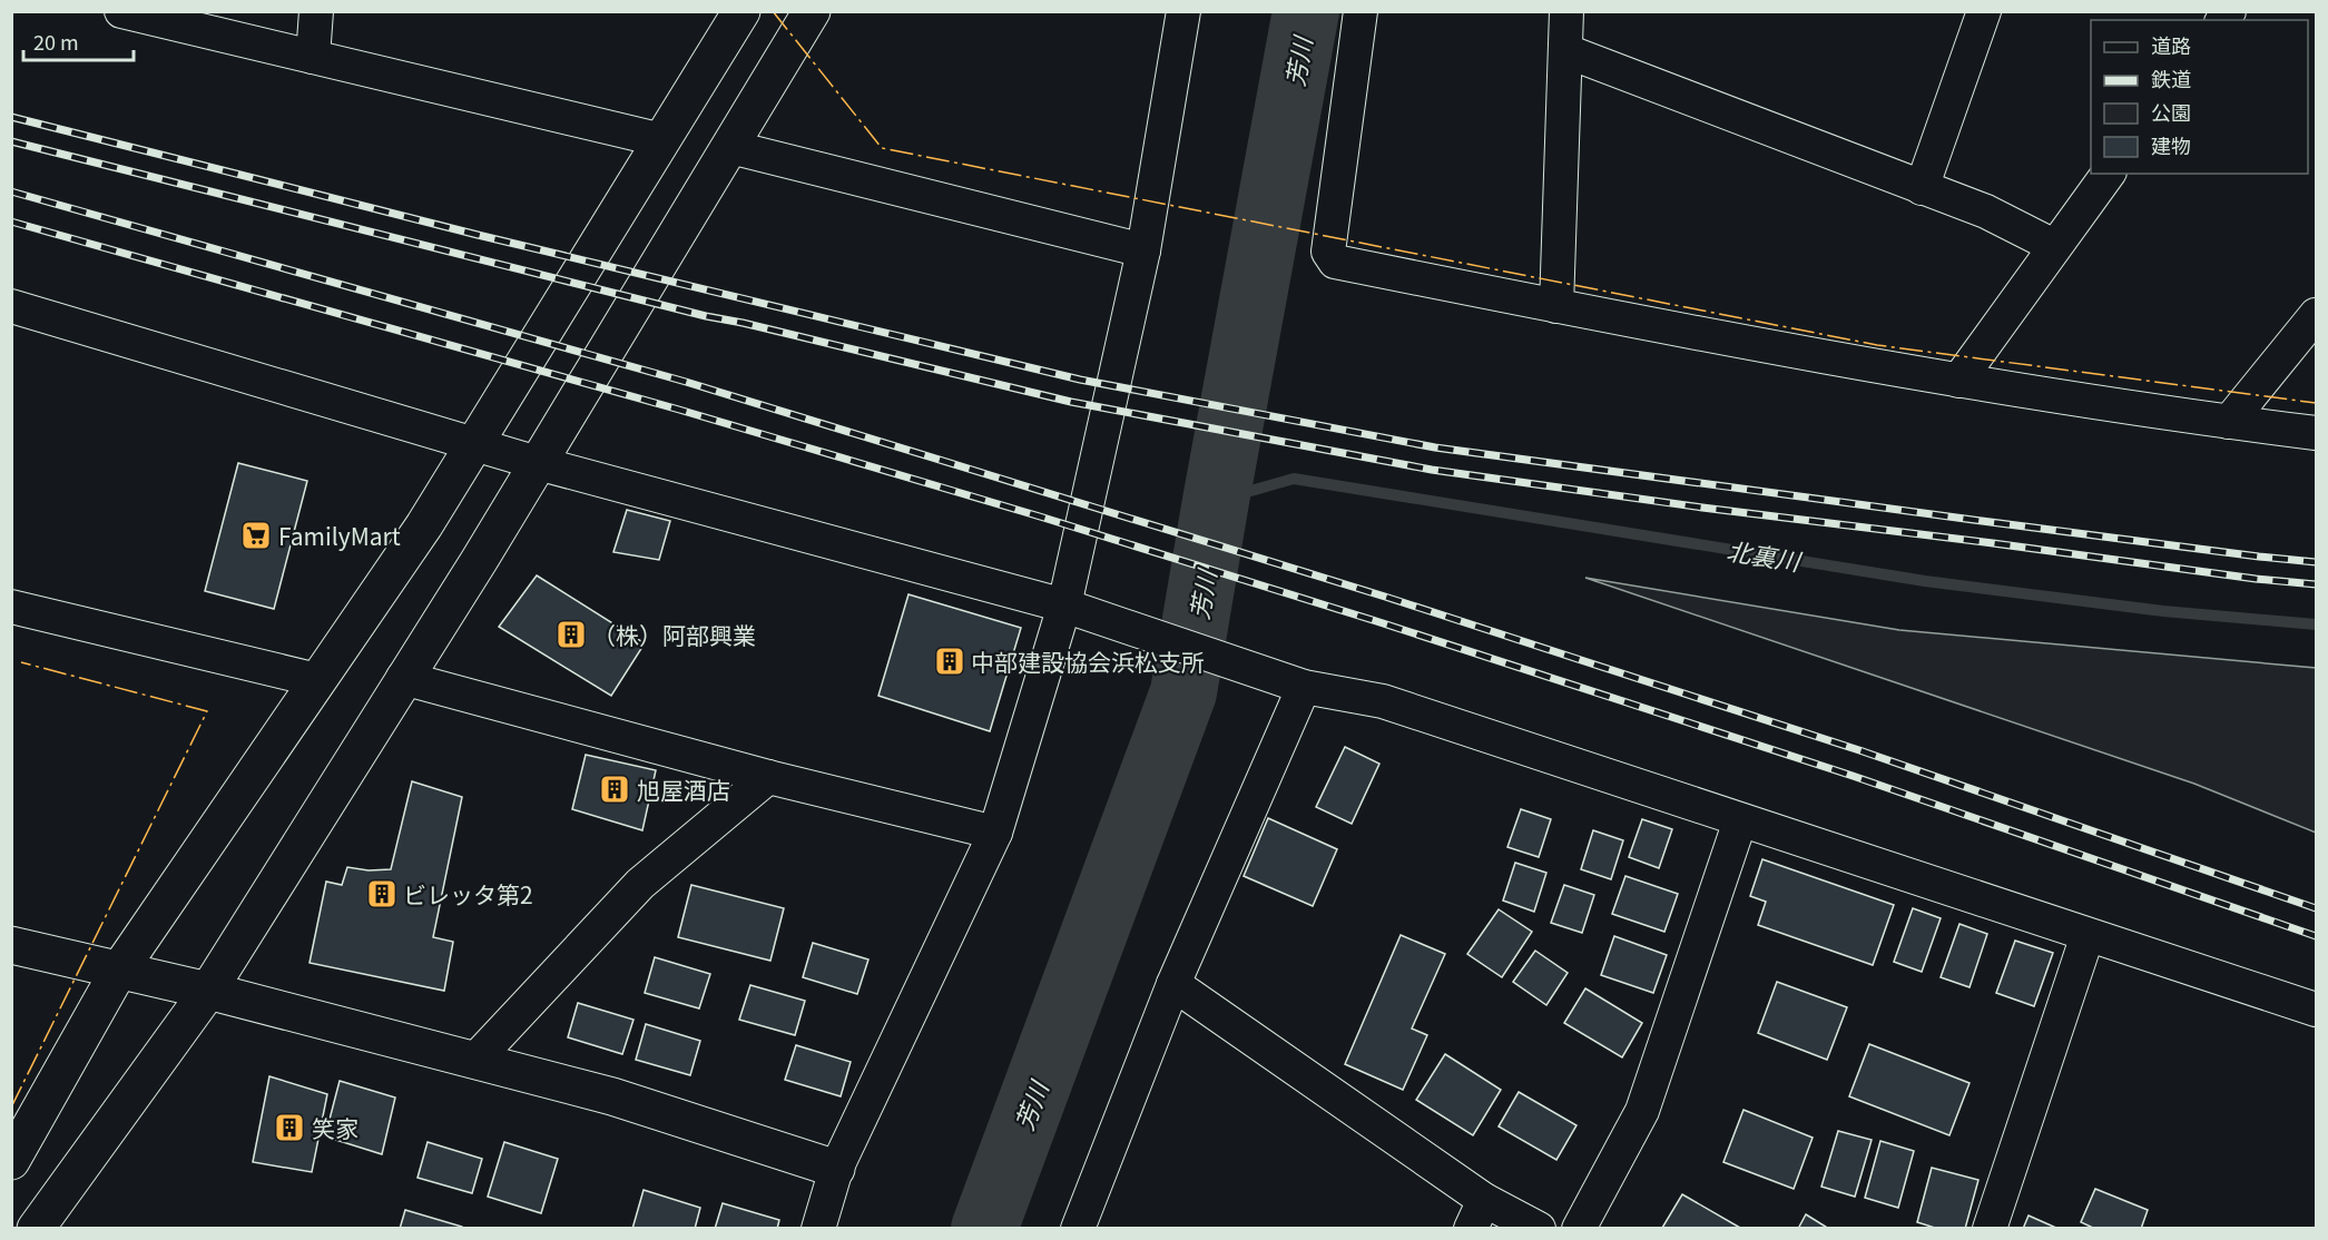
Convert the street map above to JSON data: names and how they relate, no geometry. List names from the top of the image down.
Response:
{
  "water": ["芳川", "北裏川"],
  "places": {
    "supermarket": ["FamilyMart"],
    "building": [
      "（株）阿部興業",
      "中部建設協会浜松支所",
      "旭屋酒店",
      "ビレッタ第2",
      "笑家"
    ]
  },
  "legend": [
    "道路",
    "鉄道",
    "公園",
    "建物"
  ],
  "scale_bar": "20 m"
}
